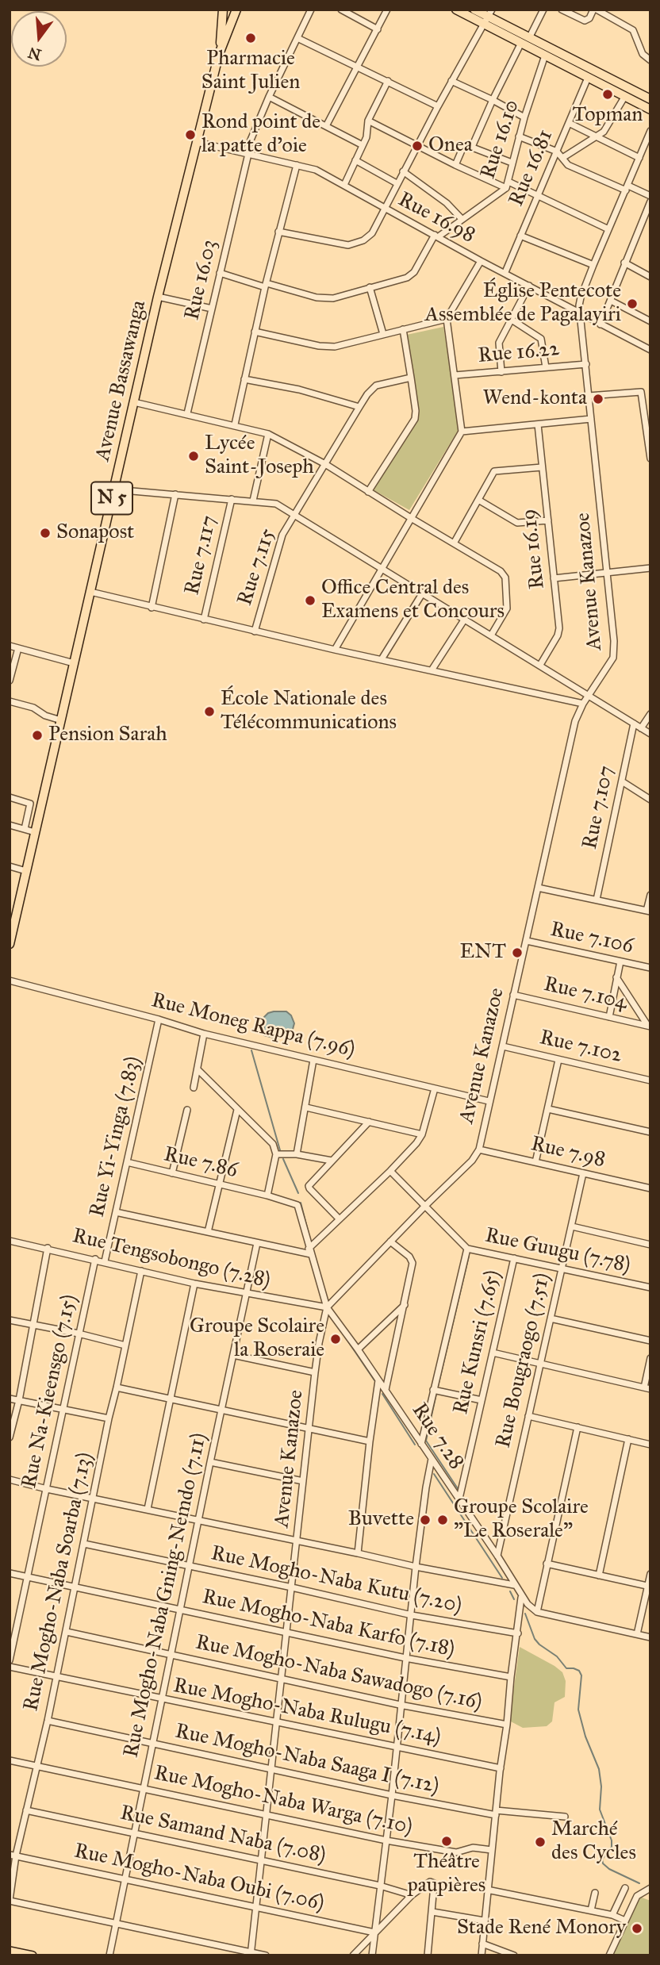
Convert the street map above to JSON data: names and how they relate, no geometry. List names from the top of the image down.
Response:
{
  "streets": {
    "highway": ["Avenue Bassawanga", "N 5"],
    "street": [
      "Rue 16.10",
      "Rue 16.81",
      "Rue 16.98",
      "Rue 16.03",
      "Rue 16.22",
      "Rue 16.19",
      "Rue 7.117",
      "Rue 7.115",
      "Avenue Kanazoe",
      "Rue 7.107",
      "Rue 7.106",
      "Rue 7.104",
      "Rue Moneg Rappa (7.96)",
      "Rue 7.102",
      "Rue Yi-Yinga (7.83)",
      "Rue 7.98",
      "Rue 7.86",
      "Rue Guugu (7.78)",
      "Rue Tengsobongo (7.28)",
      "Rue Kunsri (7.65)",
      "Rue Bougraogo (7.51)",
      "Rue Na-Kieensgo (7.15)",
      "Rue 7.28",
      "Rue Mogho-Naba Kutu (7.20)",
      "Rue Mogho-Naba Soarba (7.13)",
      "Rue Mogho-Naba Gning-Nemdo (7.11)",
      "Rue Mogho-Naba Karfo (7.18)",
      "Rue Mogho-Naba Sawadogo (7.16)",
      "Rue Mogho-Naba Rulugu (7.14)",
      "Rue Mogho-Naba Saaga I (7.12)",
      "Rue Mogho-Naba Warga (7.10)",
      "Rue Samand Naba (7.08)",
      "Rue Mogho-Naba Oubi (7.06)"
    ]
  },
  "crossings": [
    ["Rue 16.10", "Rue 16.98"],
    ["Rue 16.10", "Rue 16.03"],
    ["Rue 16.81", "Rue 16.98"],
    ["Rue 16.98", "Rue 16.03"],
    ["Rue 16.98", "Avenue Bassawanga"],
    ["Rue 16.98", "Avenue Kanazoe"],
    ["Rue 16.22", "Avenue Kanazoe"],
    ["Avenue Kanazoe", "Rue 7.106"],
    ["Avenue Kanazoe", "Rue 7.104"],
    ["Avenue Kanazoe", "Rue Moneg Rappa (7.96)"],
    ["Avenue Kanazoe", "Rue 7.102"],
    ["Avenue Kanazoe", "Rue 7.98"],
    ["Avenue Kanazoe", "Rue Guugu (7.78)"],
    ["Avenue Kanazoe", "Rue Tengsobongo (7.28)"],
    ["Avenue Kanazoe", "Rue 7.28"],
    ["Avenue Kanazoe", "Rue Mogho-Naba Kutu (7.20)"],
    ["Avenue Kanazoe", "Rue Mogho-Naba Karfo (7.18)"],
    ["Avenue Kanazoe", "Rue Mogho-Naba Sawadogo (7.16)"],
    ["Avenue Kanazoe", "Rue Mogho-Naba Rulugu (7.14)"],
    ["Avenue Kanazoe", "Rue Mogho-Naba Saaga I (7.12)"],
    ["Avenue Kanazoe", "Rue Mogho-Naba Warga (7.10)"],
    ["Avenue Kanazoe", "Rue Samand Naba (7.08)"],
    ["Avenue Kanazoe", "Rue Mogho-Naba Oubi (7.06)"],
    ["Rue Moneg Rappa (7.96)", "Rue Yi-Yinga (7.83)"],
    ["Rue Yi-Yinga (7.83)", "Rue 7.86"],
    ["Rue Yi-Yinga (7.83)", "Rue Tengsobongo (7.28)"],
    ["Rue 7.98", "Rue Bougraogo (7.51)"],
    ["Rue Guugu (7.78)", "Rue Kunsri (7.65)"],
    ["Rue Guugu (7.78)", "Rue Bougraogo (7.51)"],
    ["Rue Tengsobongo (7.28)", "Rue Na-Kieensgo (7.15)"],
    ["Rue Tengsobongo (7.28)", "Rue 7.28"],
    ["Rue Tengsobongo (7.28)", "Rue Mogho-Naba Soarba (7.13)"],
    ["Rue Tengsobongo (7.28)", "Rue Mogho-Naba Gning-Nemdo (7.11)"],
    ["Rue Kunsri (7.65)", "Rue 7.28"],
    ["Rue Bougraogo (7.51)", "Rue 7.28"],
    ["Rue Na-Kieensgo (7.15)", "Rue Mogho-Naba Karfo (7.18)"],
    ["Rue Mogho-Naba Kutu (7.20)", "Rue Mogho-Naba Soarba (7.13)"],
    ["Rue Mogho-Naba Kutu (7.20)", "Rue Mogho-Naba Gning-Nemdo (7.11)"],
    ["Rue Mogho-Naba Soarba (7.13)", "Rue Mogho-Naba Karfo (7.18)"],
    ["Rue Mogho-Naba Soarba (7.13)", "Rue Mogho-Naba Sawadogo (7.16)"],
    ["Rue Mogho-Naba Soarba (7.13)", "Rue Mogho-Naba Rulugu (7.14)"],
    ["Rue Mogho-Naba Soarba (7.13)", "Rue Mogho-Naba Saaga I (7.12)"],
    ["Rue Mogho-Naba Soarba (7.13)", "Rue Mogho-Naba Warga (7.10)"],
    ["Rue Mogho-Naba Soarba (7.13)", "Rue Samand Naba (7.08)"],
    ["Rue Mogho-Naba Soarba (7.13)", "Rue Mogho-Naba Oubi (7.06)"],
    ["Rue Mogho-Naba Gning-Nemdo (7.11)", "Rue Mogho-Naba Karfo (7.18)"],
    ["Rue Mogho-Naba Gning-Nemdo (7.11)", "Rue Mogho-Naba Sawadogo (7.16)"],
    ["Rue Mogho-Naba Gning-Nemdo (7.11)", "Rue Mogho-Naba Rulugu (7.14)"],
    ["Rue Mogho-Naba Gning-Nemdo (7.11)", "Rue Mogho-Naba Saaga I (7.12)"],
    ["Rue Mogho-Naba Gning-Nemdo (7.11)", "Rue Mogho-Naba Warga (7.10)"],
    ["Rue Mogho-Naba Gning-Nemdo (7.11)", "Rue Samand Naba (7.08)"],
    ["Rue Mogho-Naba Gning-Nemdo (7.11)", "Rue Mogho-Naba Oubi (7.06)"]
  ],
  "places": [
    "Pharmacie Saint Julien",
    "Topman",
    "Rond point de la patte d'oie",
    "Onea",
    "Église Pentecote Assemblée de Pagalayiri",
    "Wend-konta",
    "Lycée Saint-Joseph",
    "Sonapost",
    "Office Central des Examens et Concours",
    "École Nationale des Télécommunications",
    "Pension Sarah",
    "ENT",
    "Groupe Scolaire la Roseraie",
    "Buvette",
    "Groupe Scolaire \"Le Roserale\"",
    "Théâtre paupières",
    "Marché des Cycles",
    "Stade René Monory"
  ],
  "north": "bottom"
}
